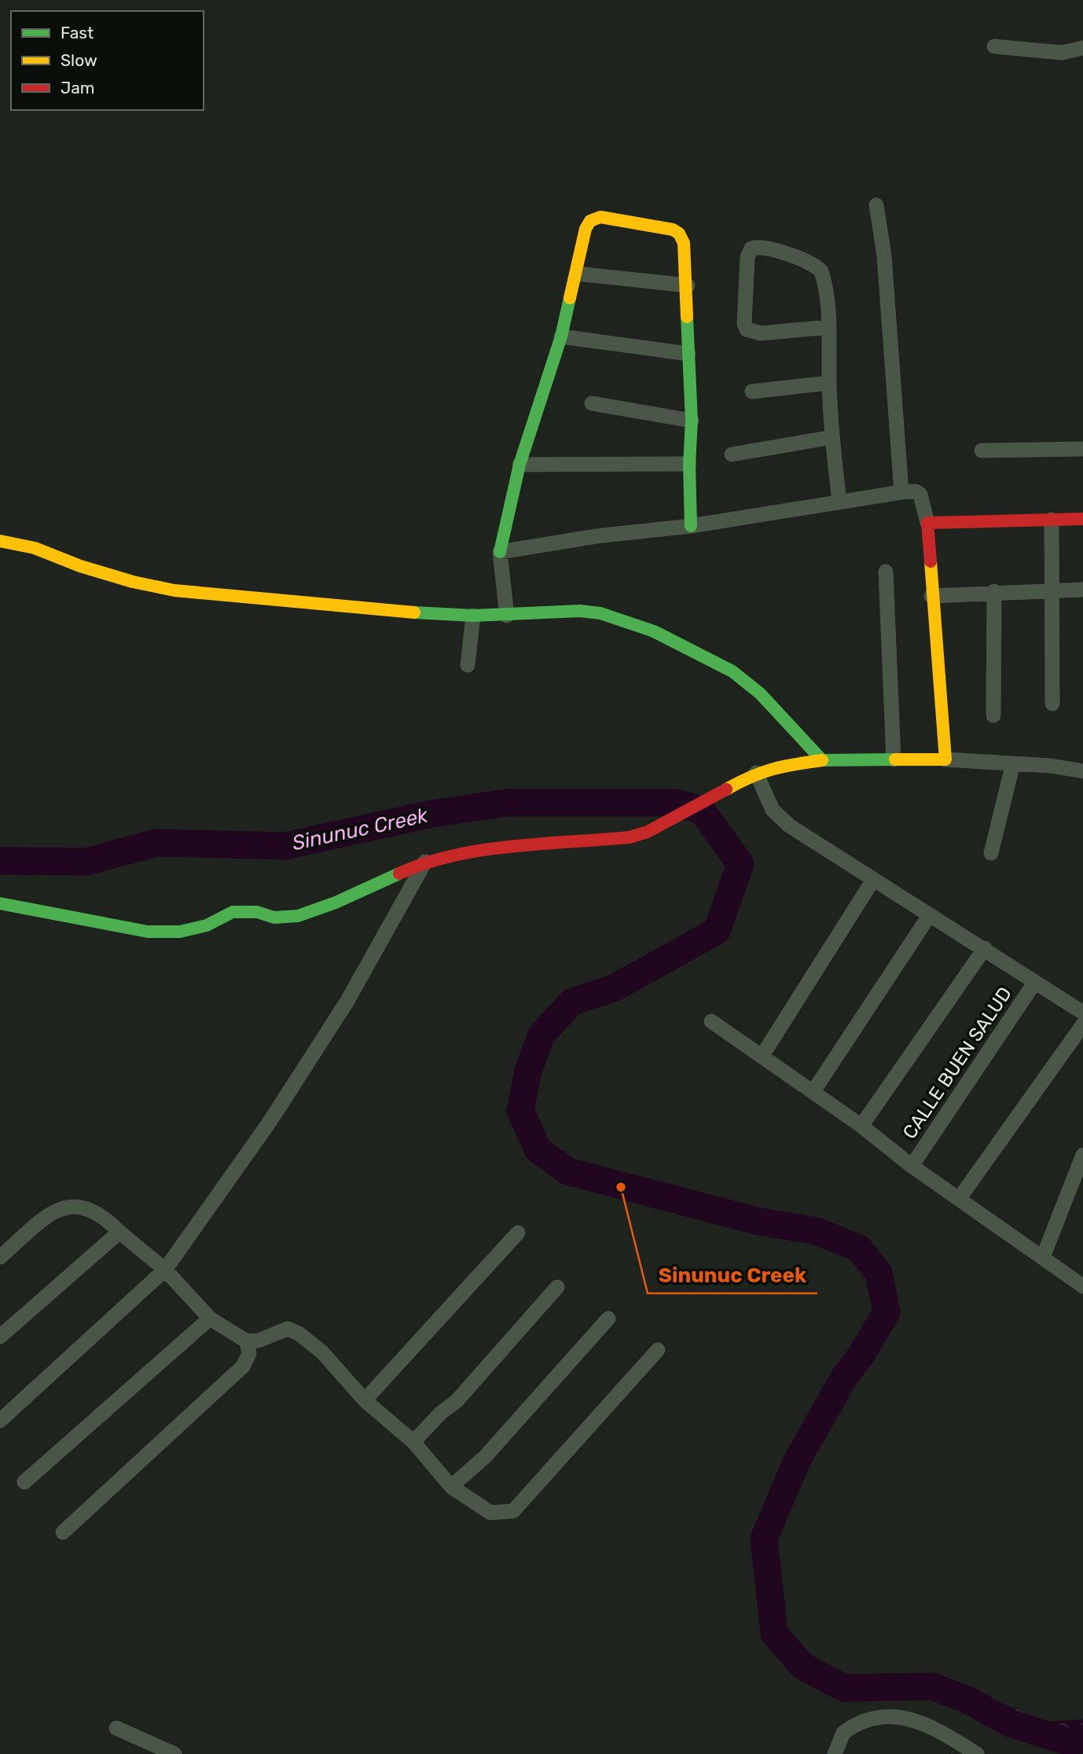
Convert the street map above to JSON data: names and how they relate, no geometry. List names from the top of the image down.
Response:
{
  "streets": {
    "street": ["CALLE BUEN SALUD"]
  },
  "water": ["Sinunuc Creek"],
  "places": ["Sinunuc Creek"],
  "legend": ["Fast", "Slow", "Jam"]
}
